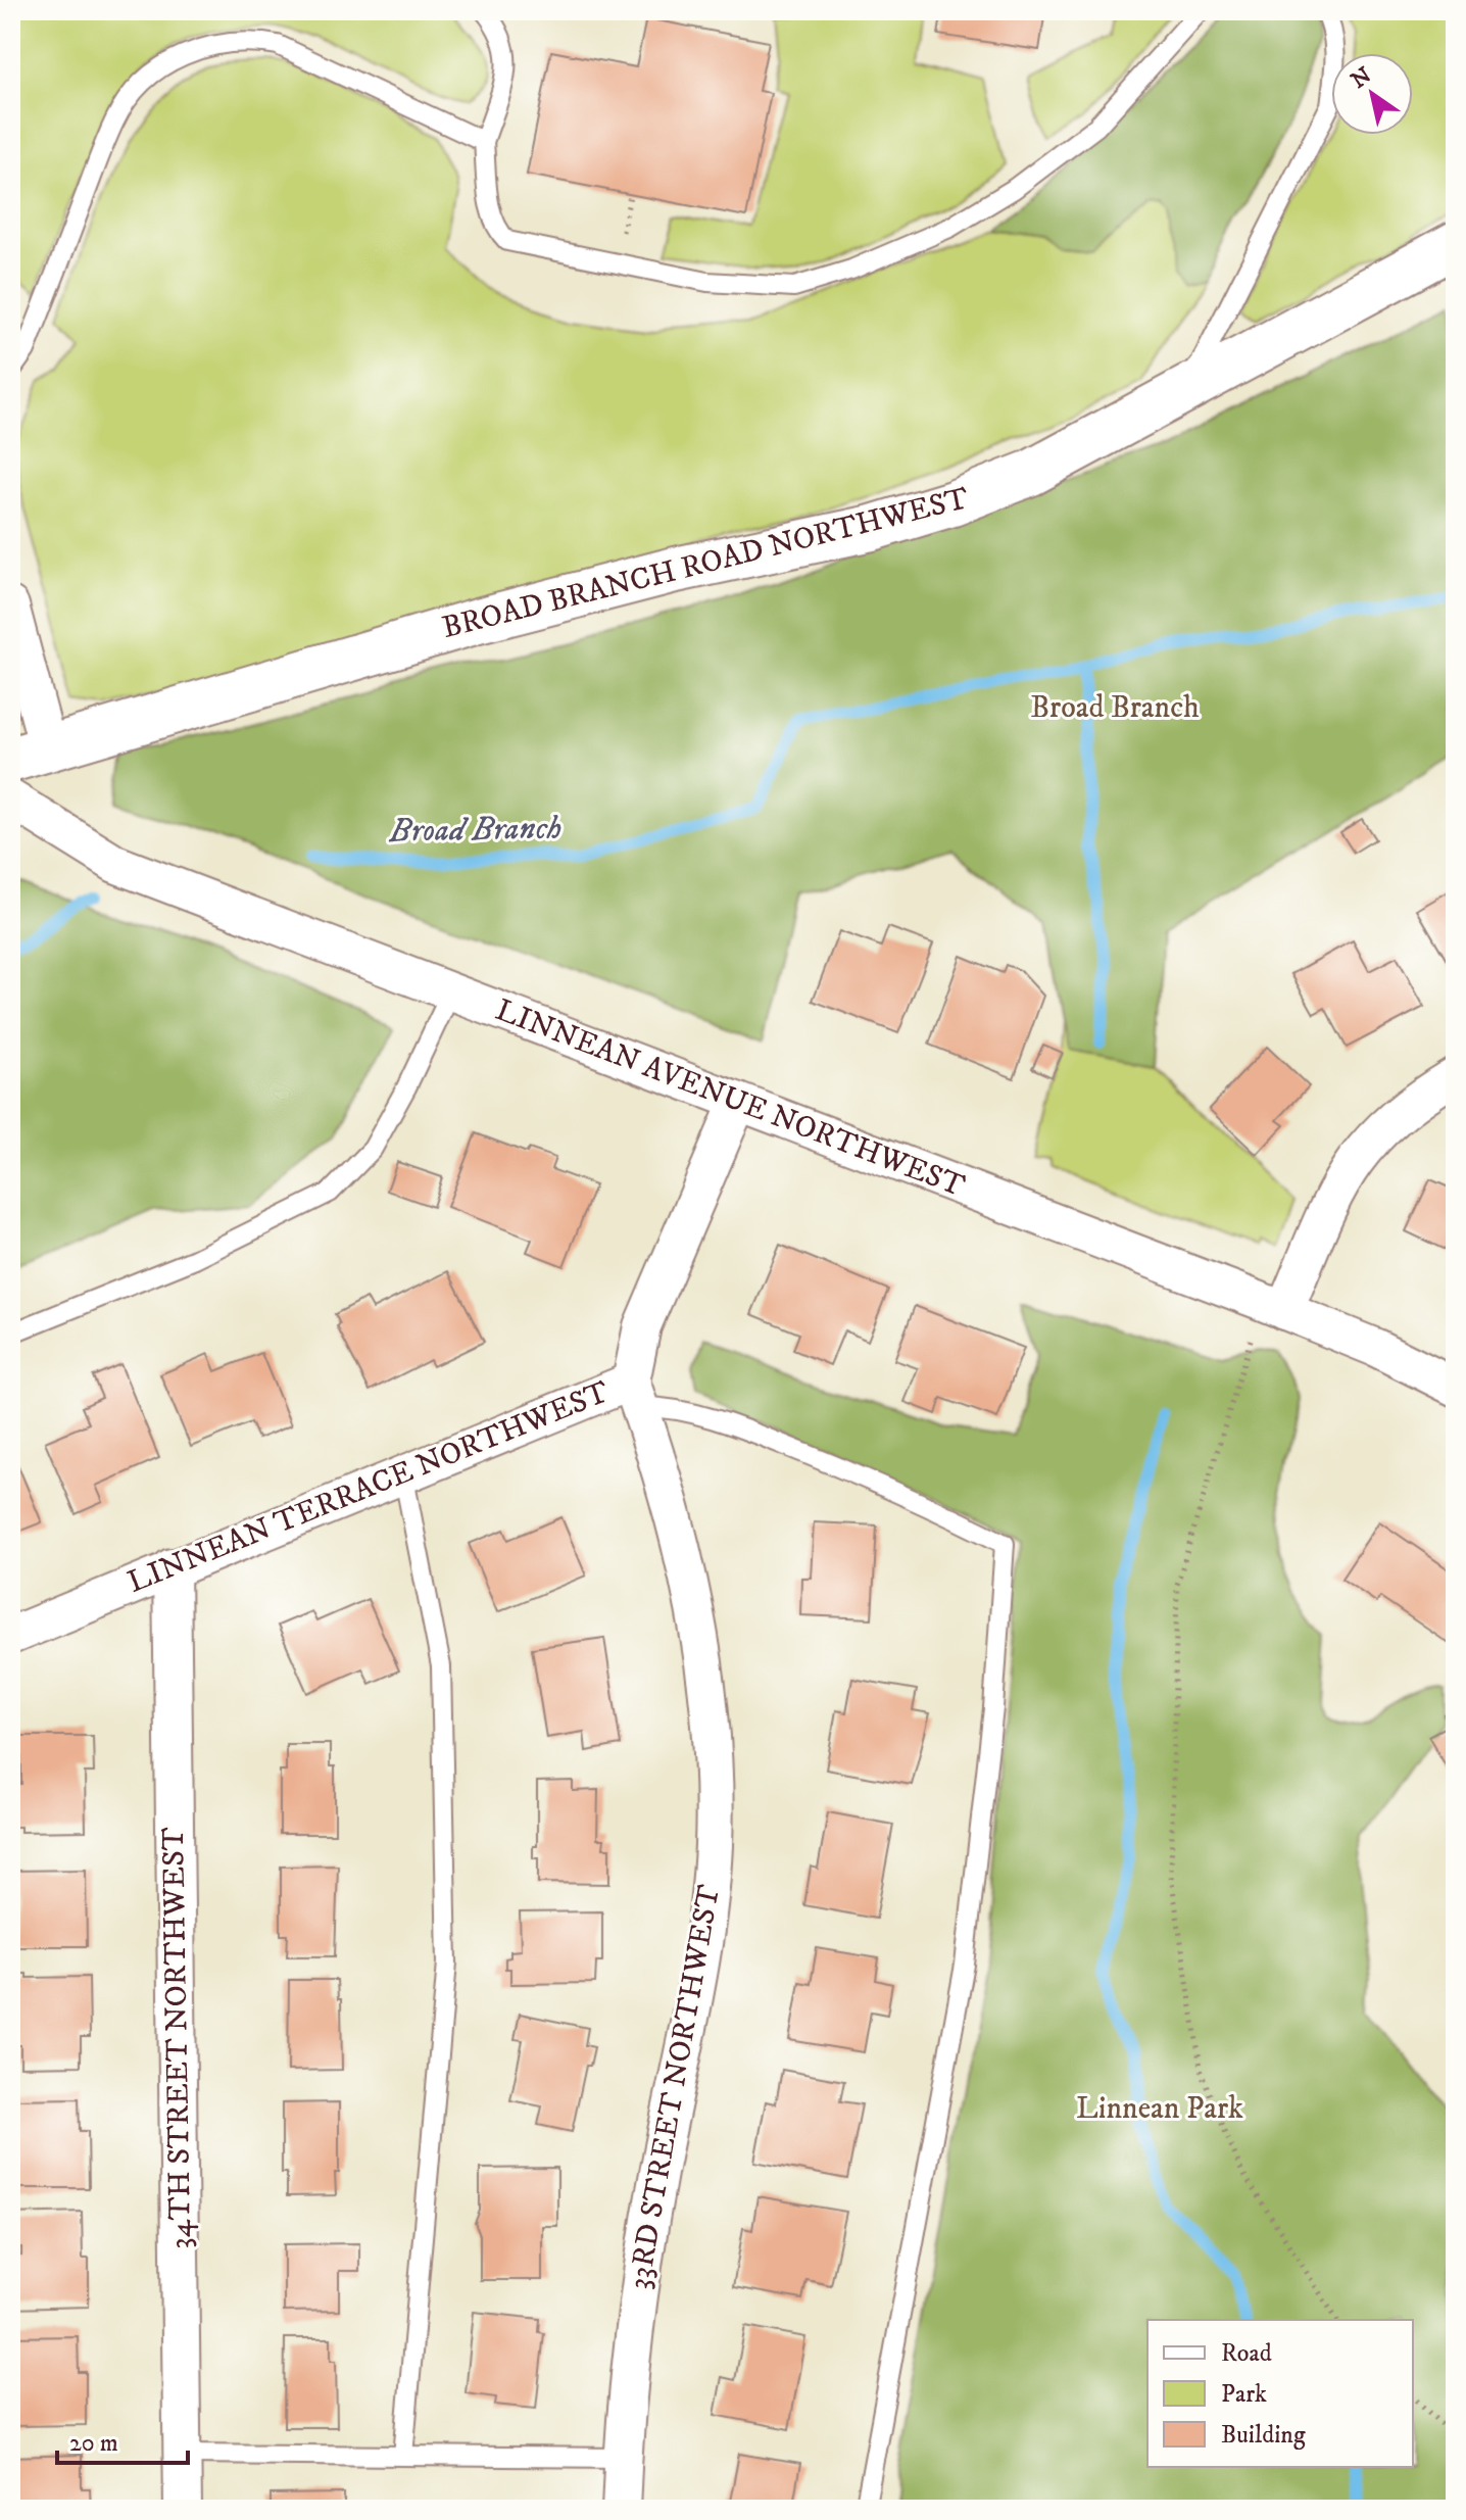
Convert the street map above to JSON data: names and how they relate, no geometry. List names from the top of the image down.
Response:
{
  "streets": {
    "street": [
      "BROAD BRANCH ROAD NORTHWEST",
      "LINNEAN AVENUE NORTHWEST",
      "LINNEAN TERRACE NORTHWEST",
      "34TH STREET NORTHWEST",
      "33RD STREET NORTHWEST"
    ]
  },
  "crossings": [
    ["LINNEAN AVENUE NORTHWEST", "LINNEAN TERRACE NORTHWEST"],
    ["LINNEAN TERRACE NORTHWEST", "34TH STREET NORTHWEST"],
    ["LINNEAN TERRACE NORTHWEST", "33RD STREET NORTHWEST"]
  ],
  "water": ["Broad Branch"],
  "parks": ["Broad Branch", "Linnean Park"],
  "legend": ["Road", "Park", "Building"],
  "scale_bar": "20 m",
  "north": "top left"
}
